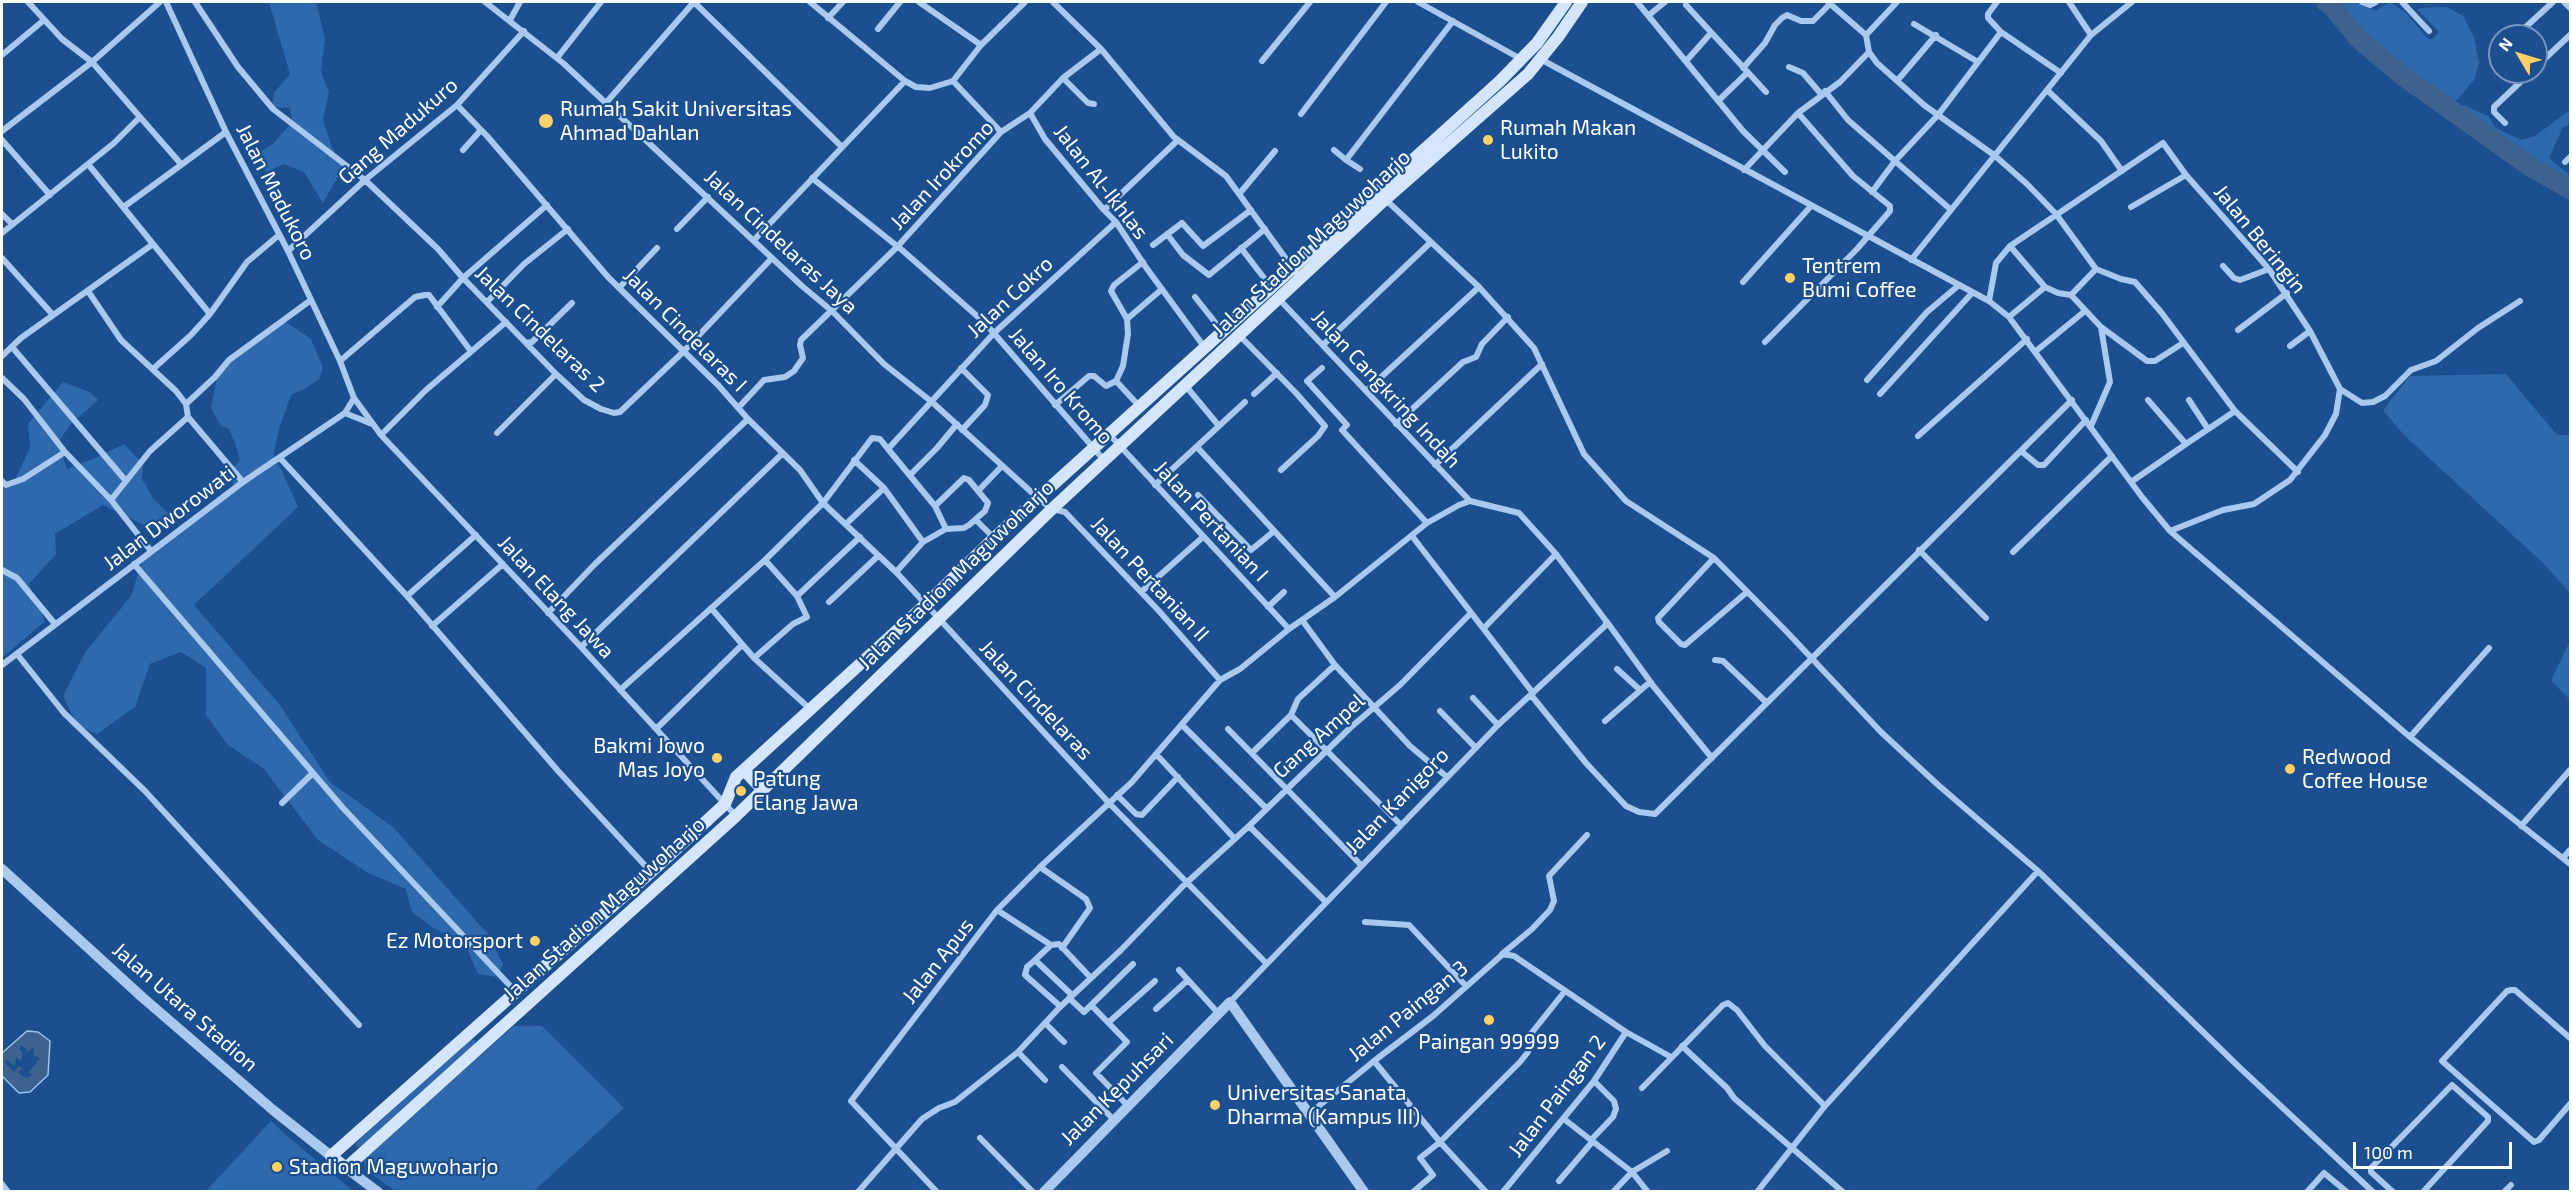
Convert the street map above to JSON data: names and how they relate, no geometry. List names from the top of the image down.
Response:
{
  "streets": {
    "main road": ["Jalan Stadion Maguwoharjo", "Jalan Utara Stadion"],
    "street": [
      "Gang Madukuro",
      "Jalan Irokromo",
      "Jalan Al-Ikhlas",
      "Jalan Madukoro",
      "Jalan Beringin",
      "Jalan Cindelaras Jaya",
      "Jalan Cokro",
      "Jalan Cindelaras 2",
      "Jalan Cindelaras I",
      "Jalan Iro Kromo",
      "Jalan Cangkring Indah",
      "Jalan Dworowati",
      "Jalan Pertanian I",
      "Jalan Pertanian II",
      "Jalan Elang Jawa",
      "Jalan Cindelaras",
      "Gang Ampel",
      "Jalan Kanigoro",
      "Jalan Apus",
      "Jalan Paingan 3",
      "Jalan Kepuhsari",
      "Jalan Paingan 2"
    ]
  },
  "crossings": [
    ["Gang Madukuro", "Jalan Madukoro"],
    ["Gang Madukuro", "Jalan Cindelaras Jaya"],
    ["Gang Madukuro", "Jalan Cindelaras 2"],
    ["Gang Madukuro", "Jalan Cindelaras I"],
    ["Jalan Irokromo", "Jalan Al-Ikhlas"],
    ["Jalan Irokromo", "Jalan Cokro"],
    ["Jalan Irokromo", "Jalan Iro Kromo"],
    ["Jalan Al-Ikhlas", "Jalan Stadion Maguwoharjo"],
    ["Jalan Al-Ikhlas", "Jalan Cokro"],
    ["Jalan Madukoro", "Jalan Dworowati"],
    ["Jalan Madukoro", "Jalan Elang Jawa"],
    ["Jalan Cindelaras Jaya", "Jalan Stadion Maguwoharjo"],
    ["Jalan Cindelaras Jaya", "Jalan Cokro"],
    ["Jalan Cindelaras Jaya", "Jalan Cindelaras 2"],
    ["Jalan Cindelaras Jaya", "Jalan Pertanian II"],
    ["Jalan Stadion Maguwoharjo", "Jalan Cindelaras I"],
    ["Jalan Stadion Maguwoharjo", "Jalan Iro Kromo"],
    ["Jalan Stadion Maguwoharjo", "Jalan Cangkring Indah"],
    ["Jalan Stadion Maguwoharjo", "Jalan Pertanian I"],
    ["Jalan Stadion Maguwoharjo", "Jalan Pertanian II"],
    ["Jalan Stadion Maguwoharjo", "Jalan Elang Jawa"],
    ["Jalan Stadion Maguwoharjo", "Jalan Cindelaras"],
    ["Jalan Stadion Maguwoharjo", "Jalan Utara Stadion"],
    ["Jalan Cokro", "Jalan Iro Kromo"],
    ["Jalan Cindelaras 2", "Jalan Cindelaras I"],
    ["Jalan Cindelaras I", "Jalan Cindelaras"],
    ["Jalan Cangkring Indah", "Jalan Apus"],
    ["Jalan Dworowati", "Jalan Elang Jawa"],
    ["Jalan Pertanian I", "Jalan Apus"],
    ["Jalan Pertanian II", "Jalan Apus"],
    ["Jalan Cindelaras", "Gang Ampel"],
    ["Jalan Cindelaras", "Jalan Kanigoro"],
    ["Jalan Cindelaras", "Jalan Apus"],
    ["Gang Ampel", "Jalan Apus"],
    ["Jalan Kanigoro", "Jalan Kepuhsari"]
  ],
  "places": [
    "Rumah Sakit Universitas Ahmad Dahlan",
    "Rumah Makan Lukito",
    "Tentrem Bumi Coffee",
    "Bakmi Jowo Mas Joyo",
    "Redwood Coffee House",
    "Patung Elang Jawa",
    "Ez Motorsport",
    "Paingan 99999",
    "Universitas Sanata Dharma (Kampus III)",
    "Stadion Maguwoharjo"
  ],
  "scale_bar": "100 m",
  "north": "top left"
}
